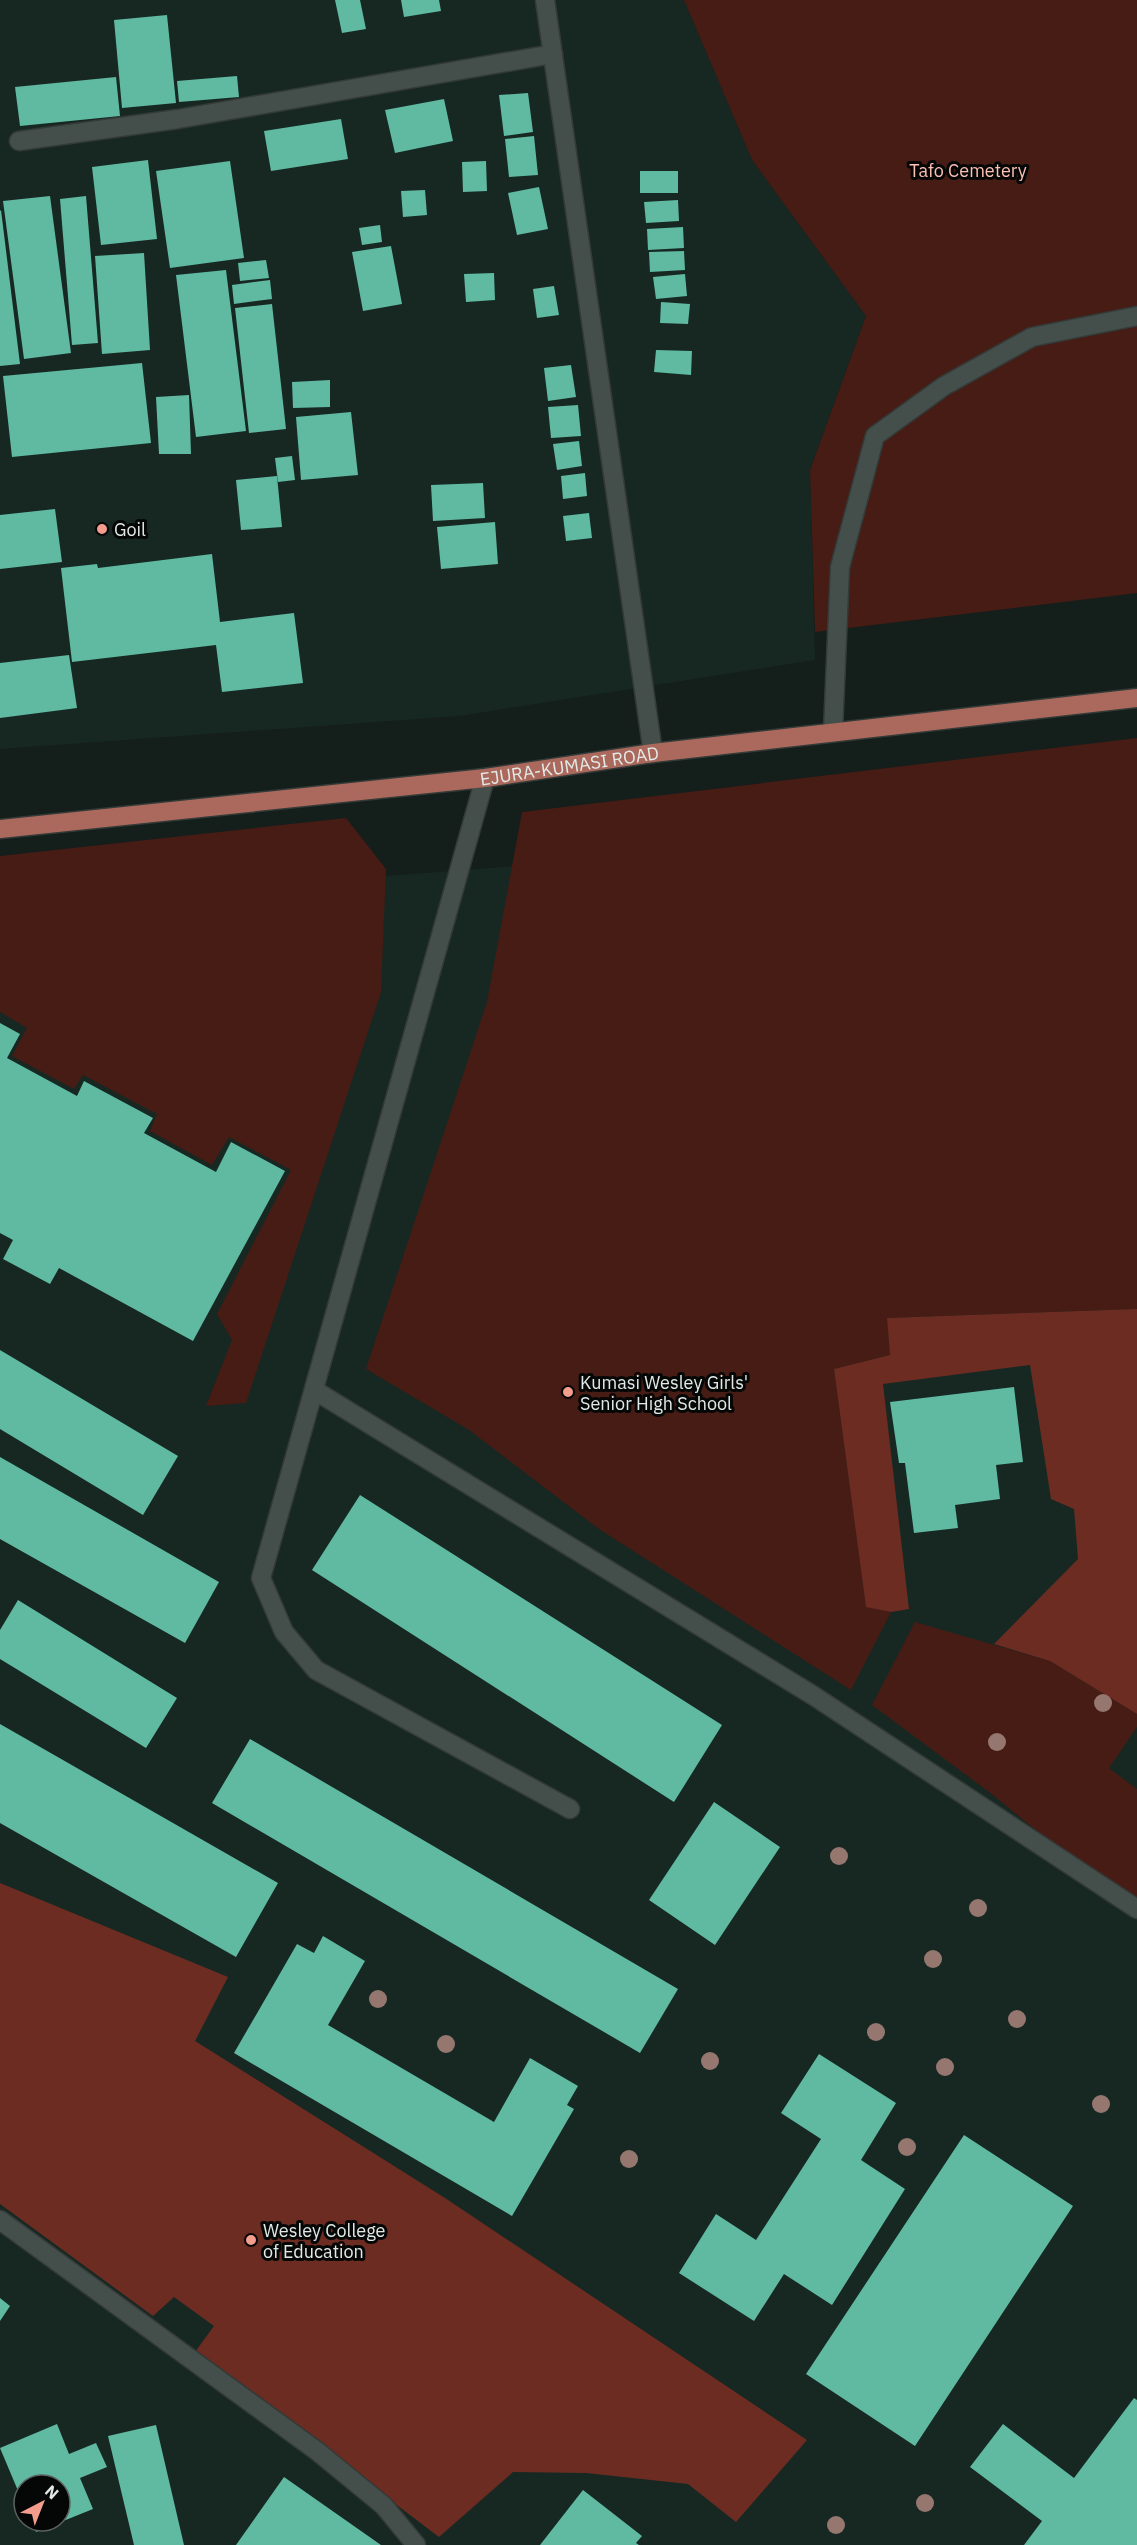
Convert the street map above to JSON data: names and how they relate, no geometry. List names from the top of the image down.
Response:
{
  "streets": {
    "main road": ["EJURA-KUMASI ROAD"]
  },
  "parks": ["Tafo Cemetery"],
  "places": ["Goil", "Kumasi Wesley Girls' Senior High School", "Wesley College of Education"],
  "north": "top right"
}
